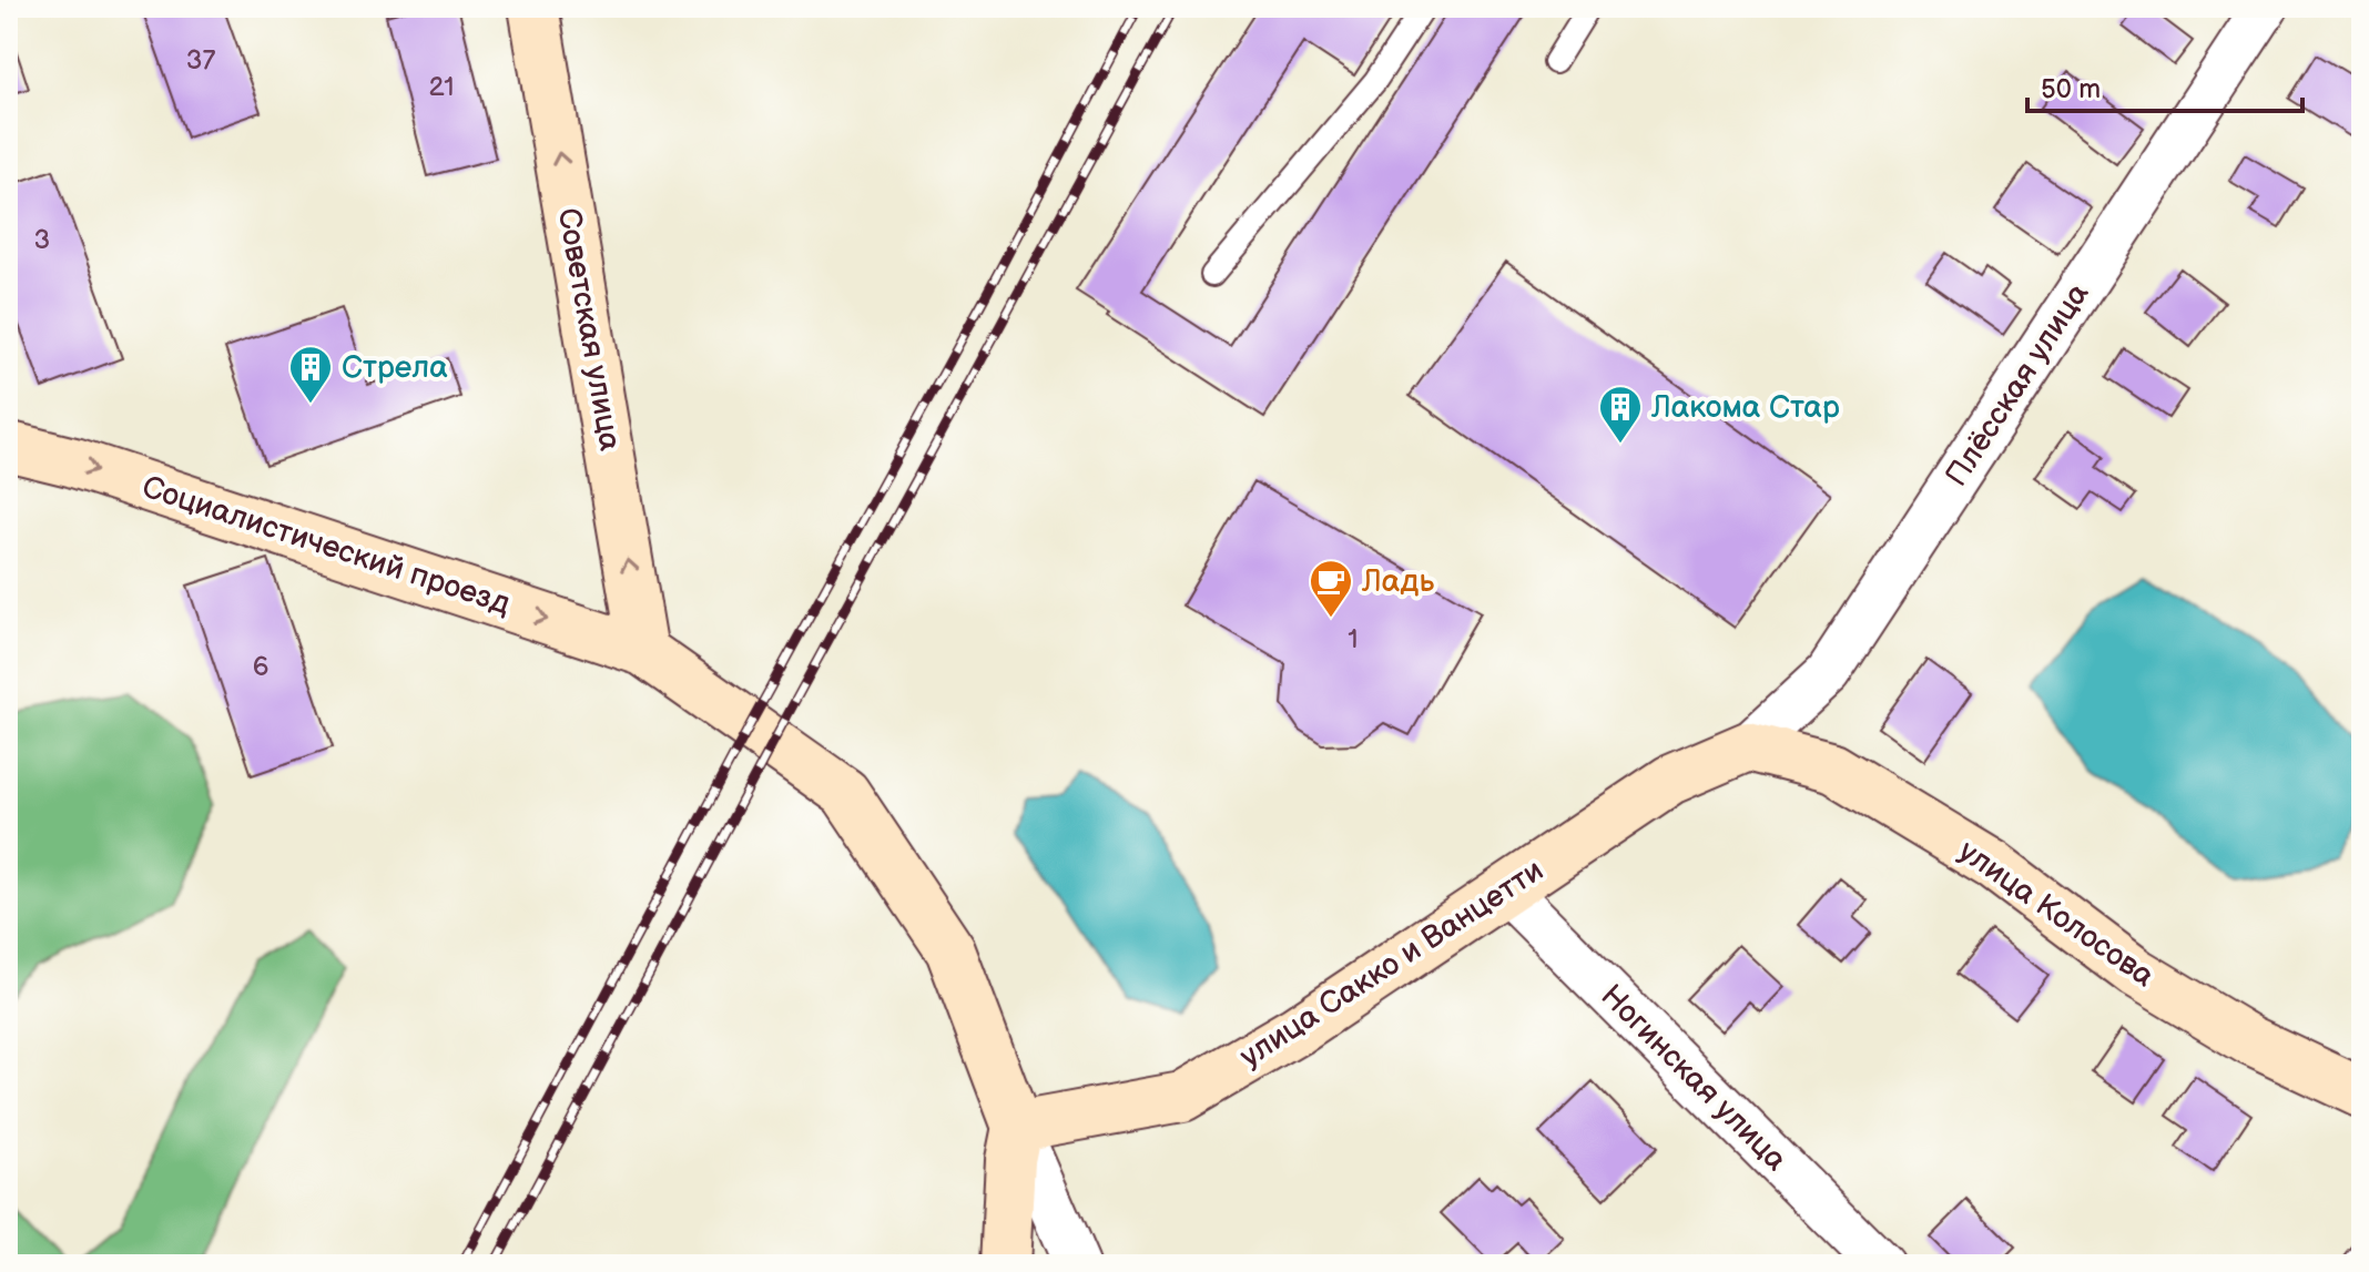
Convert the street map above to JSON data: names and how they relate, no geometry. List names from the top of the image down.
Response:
{
  "streets": {
    "main road": [
      "Советская улица",
      "Социалистический проезд",
      "улица Колосова",
      "улица Сакко и Ванцетти"
    ],
    "street": ["Плёсская улица", "Ногинская улица"]
  },
  "crossings": [
    ["Советская улица", "Социалистический проезд"],
    ["Плёсская улица", "улица Колосова"],
    ["Плёсская улица", "улица Сакко и Ванцетти"],
    ["Социалистический проезд", "улица Сакко и Ванцетти"],
    ["улица Колосова", "улица Сакко и Ванцетти"],
    ["улица Сакко и Ванцетти", "Ногинская улица"]
  ],
  "one_way": ["Советская улица", "Социалистический проезд"],
  "places": {
    "building": ["Стрела", "Лакома Стар"],
    "cafe": ["Ладь"]
  },
  "house_numbers": [
    "37",
    "21",
    "3",
    "1",
    "6"
  ],
  "scale_bar": "50 m"
}
